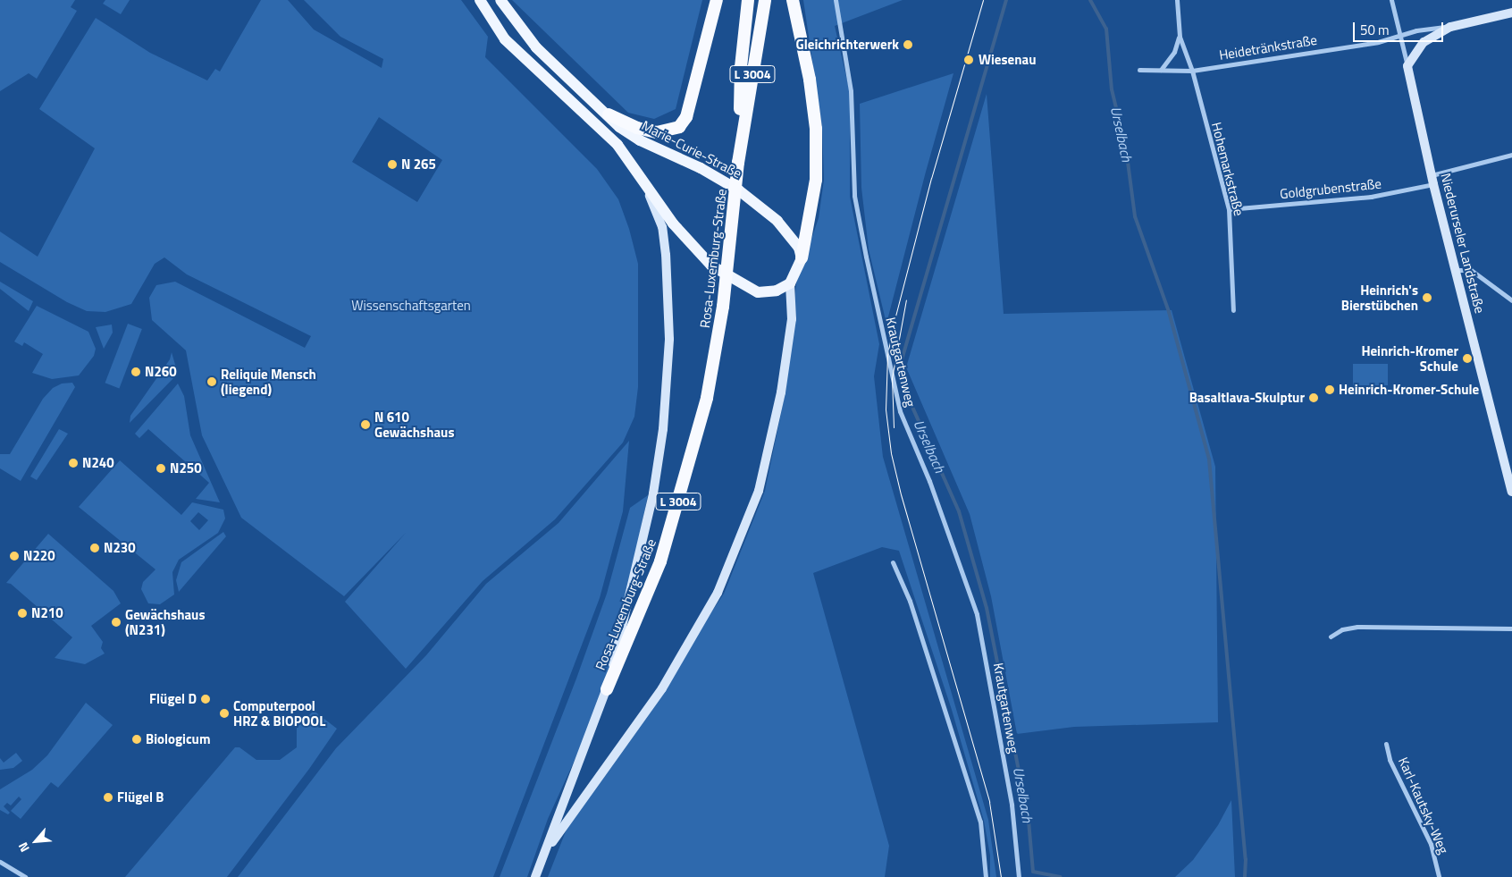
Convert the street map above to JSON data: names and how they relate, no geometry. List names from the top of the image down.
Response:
{
  "streets": {
    "highway": ["L 3004", "Rosa-Luxemburg-Straße"],
    "main road": ["Marie-Curie-Straße", "Niederurseler Landstraße"],
    "street": [
      "Heidetränkstraße",
      "Hohemarkstraße",
      "Goldgrubenstraße",
      "Krautgartenweg",
      "Karl-Kautsky-Weg"
    ]
  },
  "crossings": [
    ["Heidetränkstraße", "Hohemarkstraße"],
    ["Heidetränkstraße", "Niederurseler Landstraße"],
    ["Hohemarkstraße", "Goldgrubenstraße"],
    ["Goldgrubenstraße", "Niederurseler Landstraße"]
  ],
  "water": ["Urselbach"],
  "parks": ["Wissenschaftsgarten"],
  "places": [
    "Gleichrichterwerk",
    "Wiesenau",
    "N 265",
    "Heinrich's Bierstübchen",
    "Heinrich-Kromer Schule",
    "N260",
    "Reliquie Mensch (liegend)",
    "Heinrich-Kromer-Schule",
    "Basaltlava-Skulptur",
    "N 610 Gewächshaus",
    "N240",
    "N250",
    "N230",
    "N220",
    "N210",
    "Gewächshaus (N231)",
    "Flügel D",
    "Computerpool HRZ & BIOPOOL",
    "Biologicum",
    "Flügel B"
  ],
  "scale_bar": "50 m",
  "north": "bottom left"
}
